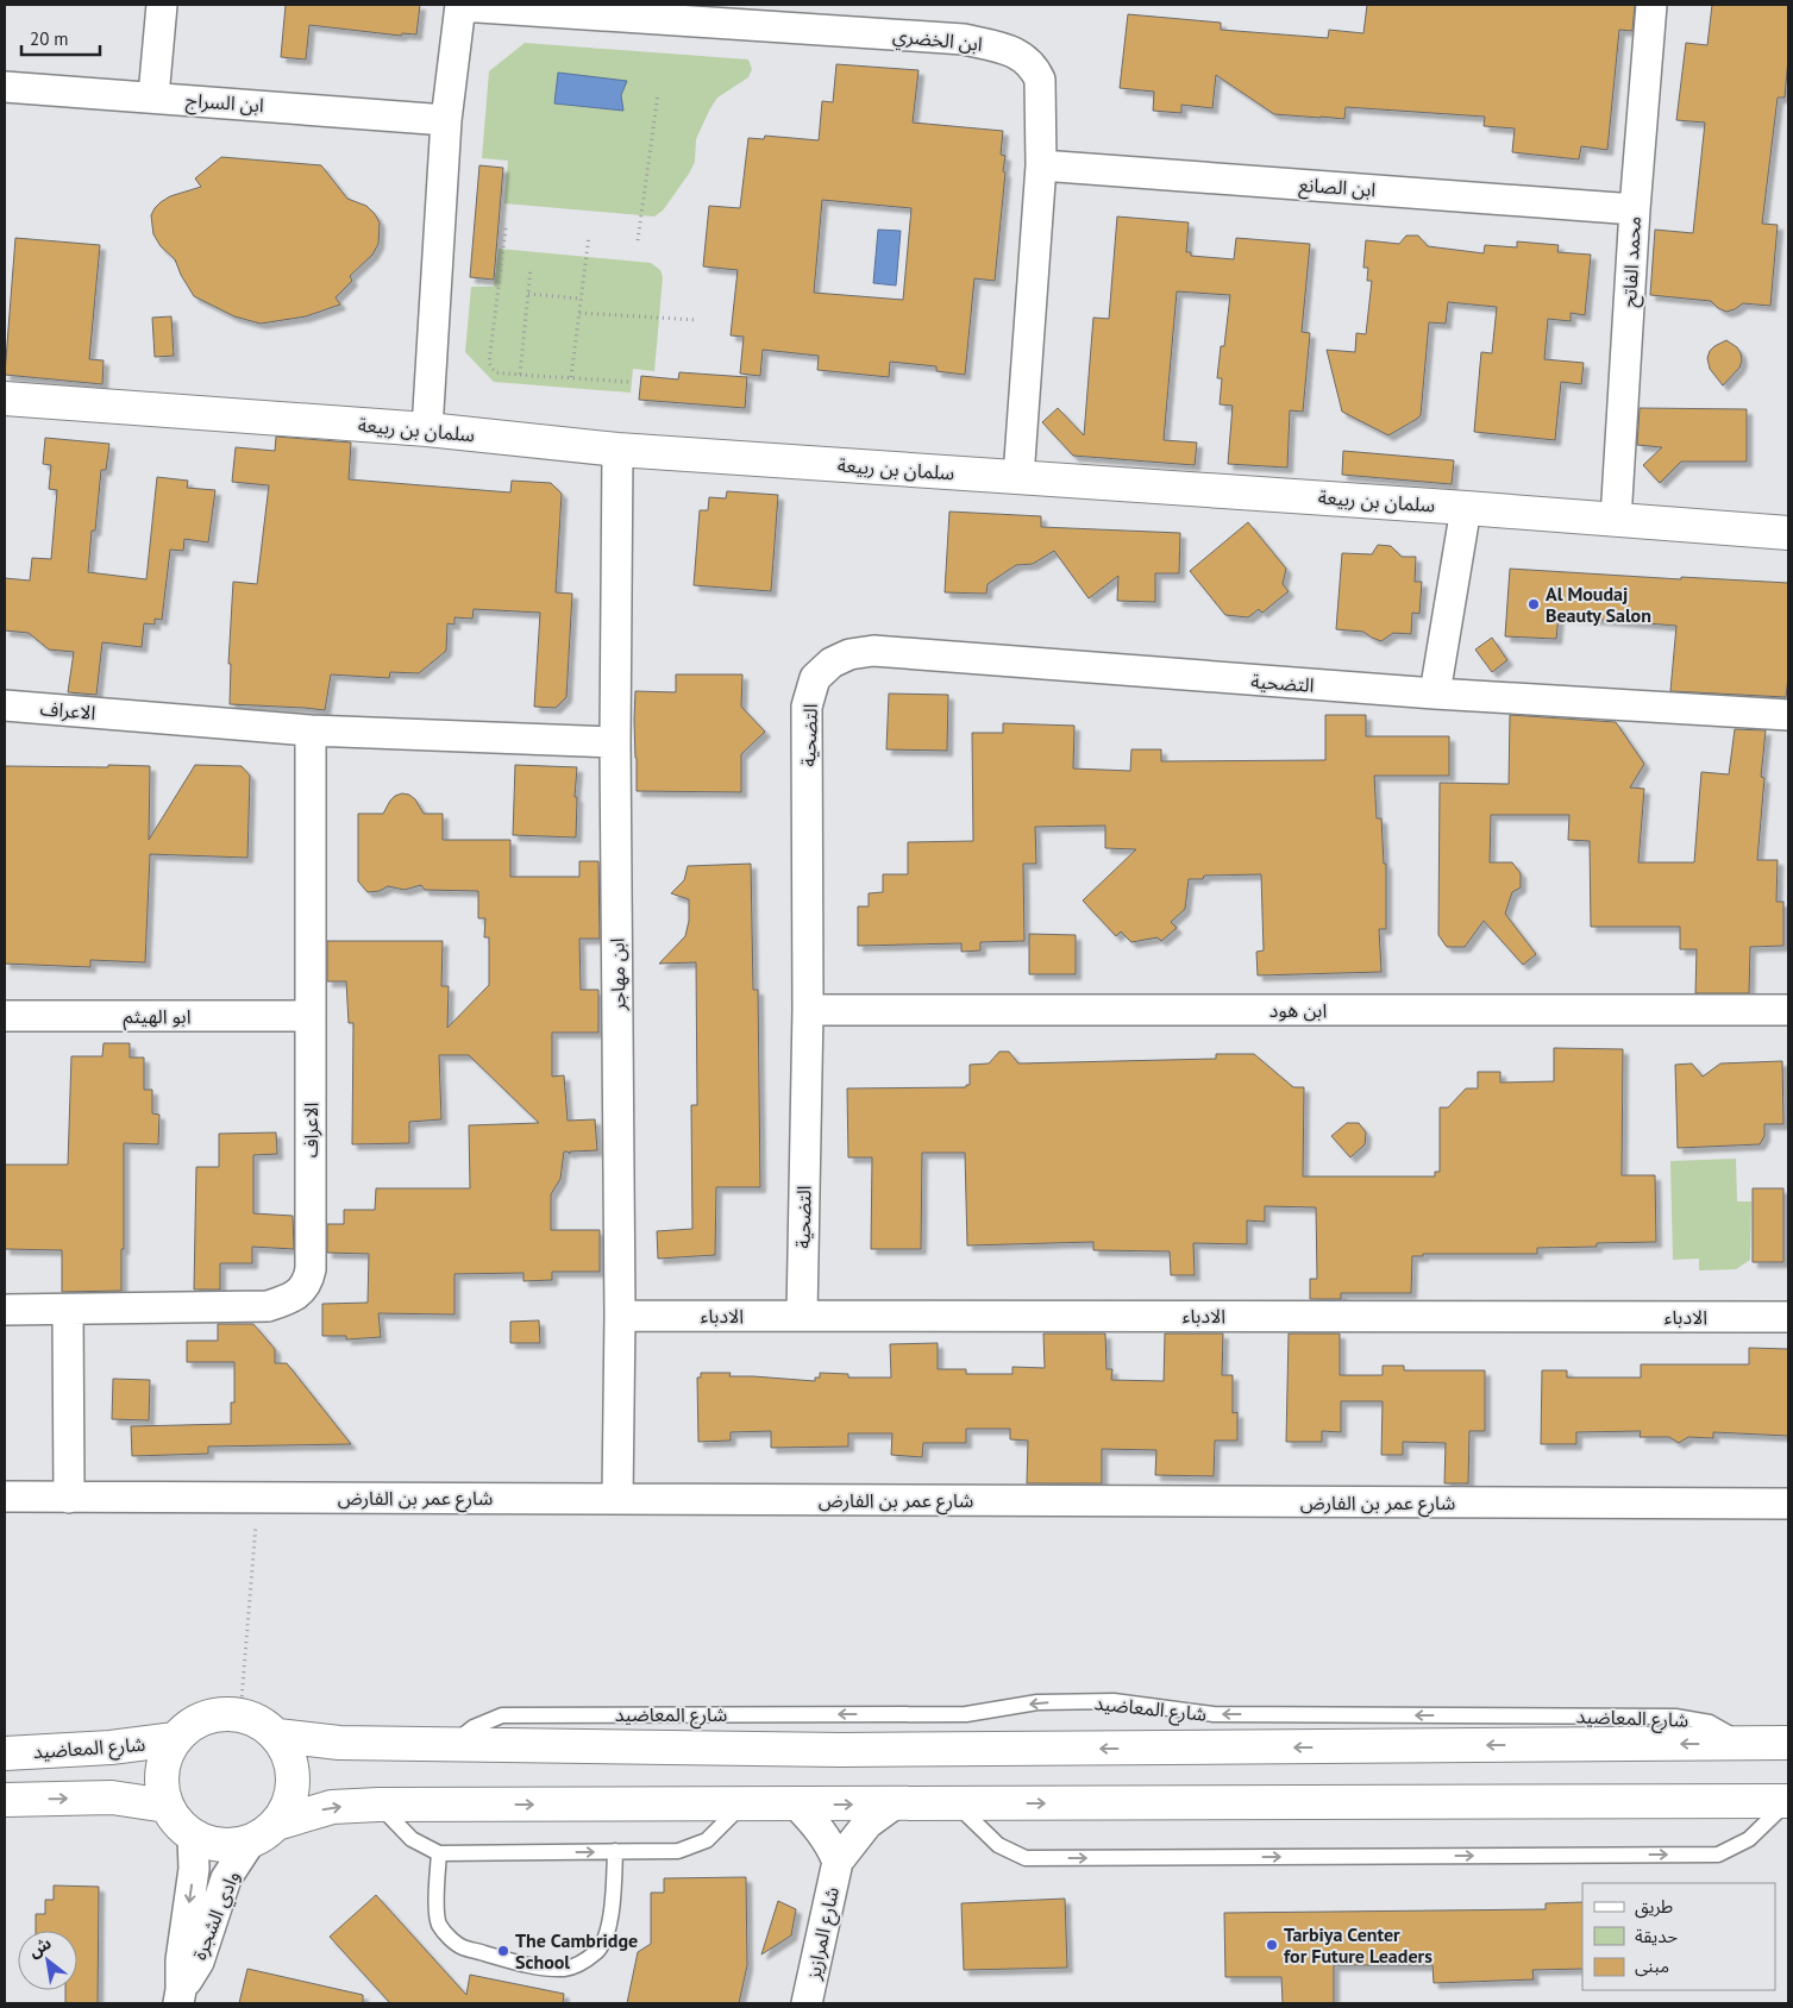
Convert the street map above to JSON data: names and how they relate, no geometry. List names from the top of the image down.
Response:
{
  "streets": {
    "street": [
      "ابن الخضري",
      "ابن السراج",
      "ابن الصانع",
      "محمد الفاتح",
      "سلمان بن ربيعة",
      "التضحية",
      "الاعراف",
      "ابن مهاجر",
      "ابن هود",
      "ابو الهيثم",
      "الادباء",
      "شارع عمر بن الفارض",
      "شارع المعاضيد",
      "وادي الشجرة",
      "شارع المرازيز"
    ]
  },
  "crossings": [
    ["ابن الخضري", "ابن الصانع"],
    ["ابن الخضري", "سلمان بن ربيعة"],
    ["ابن الصانع", "محمد الفاتح"],
    ["محمد الفاتح", "سلمان بن ربيعة"],
    ["سلمان بن ربيعة", "ابن مهاجر"],
    ["التضحية", "ابن هود"],
    ["التضحية", "الادباء"],
    ["الاعراف", "ابن مهاجر"],
    ["الاعراف", "ابو الهيثم"],
    ["ابن مهاجر", "الادباء"],
    ["ابن مهاجر", "شارع عمر بن الفارض"],
    ["شارع المعاضيد", "وادي الشجرة"]
  ],
  "places": ["Al Moudaj Beauty Salon", "Tarbiya Center for Future Leaders", "The Cambridge School"],
  "legend": ["طريق", "حديقة", "مبنى"],
  "scale_bar": "20 m",
  "north": "top left"
}
